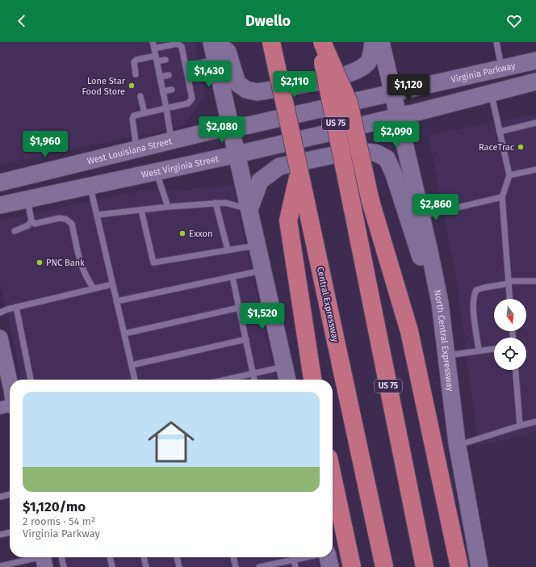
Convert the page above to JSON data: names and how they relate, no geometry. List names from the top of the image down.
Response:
{
  "streets": {
    "highway": ["US 75", "Central Expressway"],
    "main road": [
      "Virginia Parkway",
      "West Louisiana Street",
      "West Virginia Street",
      "North Central Expressway"
    ]
  },
  "crossings": [
    ["Virginia Parkway", "West Louisiana Street"],
    ["Virginia Parkway", "North Central Expressway"],
    ["West Louisiana Street", "North Central Expressway"],
    ["West Virginia Street", "North Central Expressway"]
  ],
  "places": [
    "Lone Star Food Store",
    "RaceTrac",
    "Exxon",
    "PNC Bank"
  ],
  "north": "bottom",
  "page": {
    "header": "Dwello",
    "price": [
      "$1,430",
      "$2,110",
      "$1,120",
      "$2,080",
      "$2,090",
      "$1,960",
      "$2,860",
      "$1,520"
    ],
    "list": [
      {
        "name": "$1,120/mo",
        "note": "2 rooms · 54 m² · Virginia Parkway"
      }
    ]
  }
}
